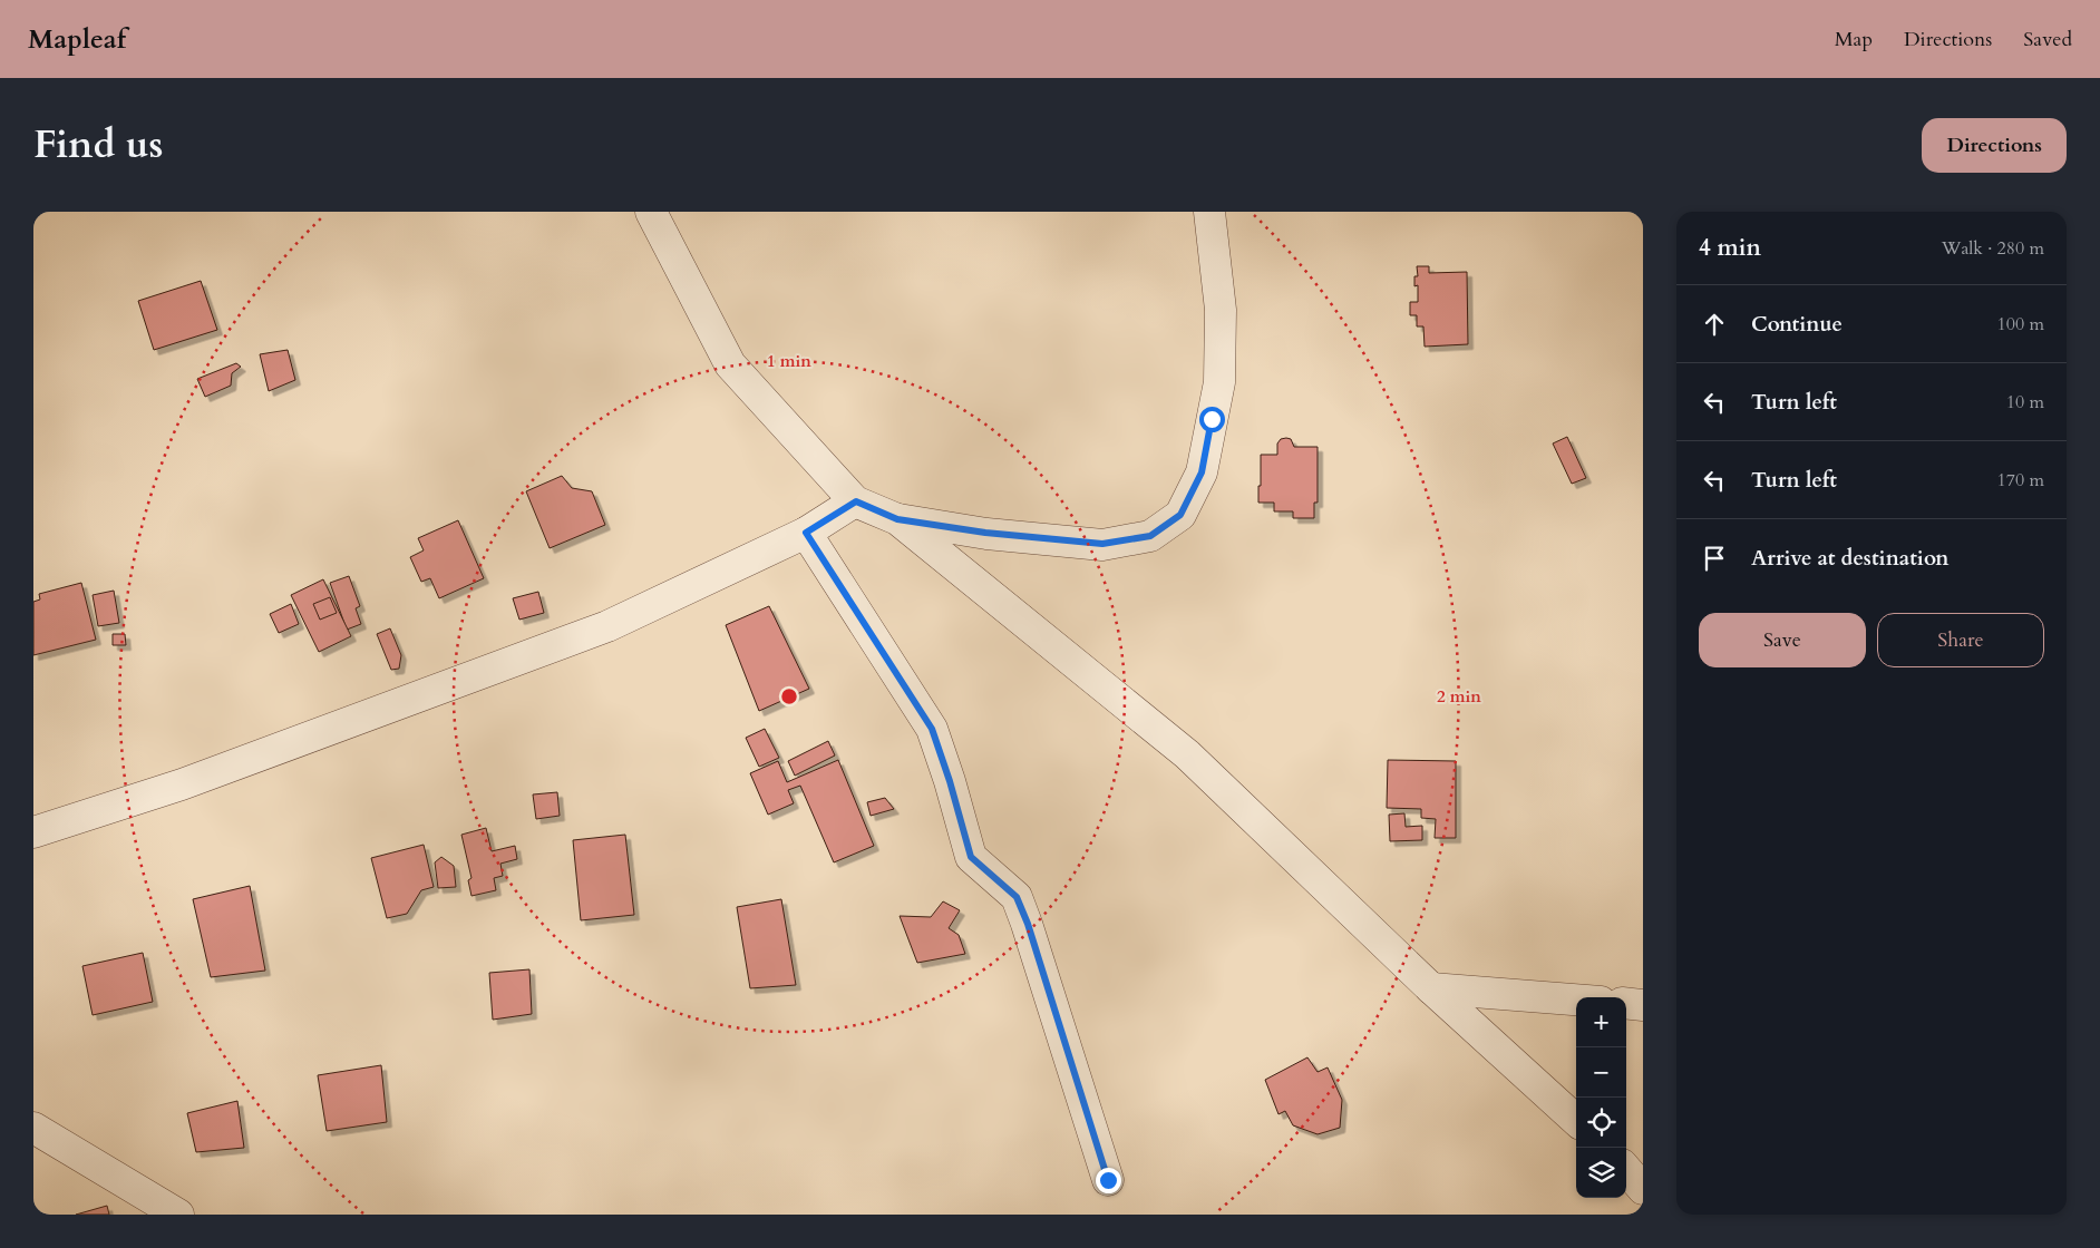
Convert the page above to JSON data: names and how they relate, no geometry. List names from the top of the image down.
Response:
{
  "page": {
    "header": "Mapleaf",
    "nav": ["Map", "Directions", "Saved"],
    "title": "Find us",
    "buttons": [
      "Directions",
      ["Save", "Share"]
    ],
    "heading": ["4 min", "Walk · 280 m"],
    "list": [
      ["Continue", "100 m"],
      ["Turn left", "10 m"],
      ["Turn left", "170 m"],
      "Arrive at destination"
    ],
    "map_buttons": ["+", "−"]
  },
  "rings": ["1 min", "2 min"]
}
